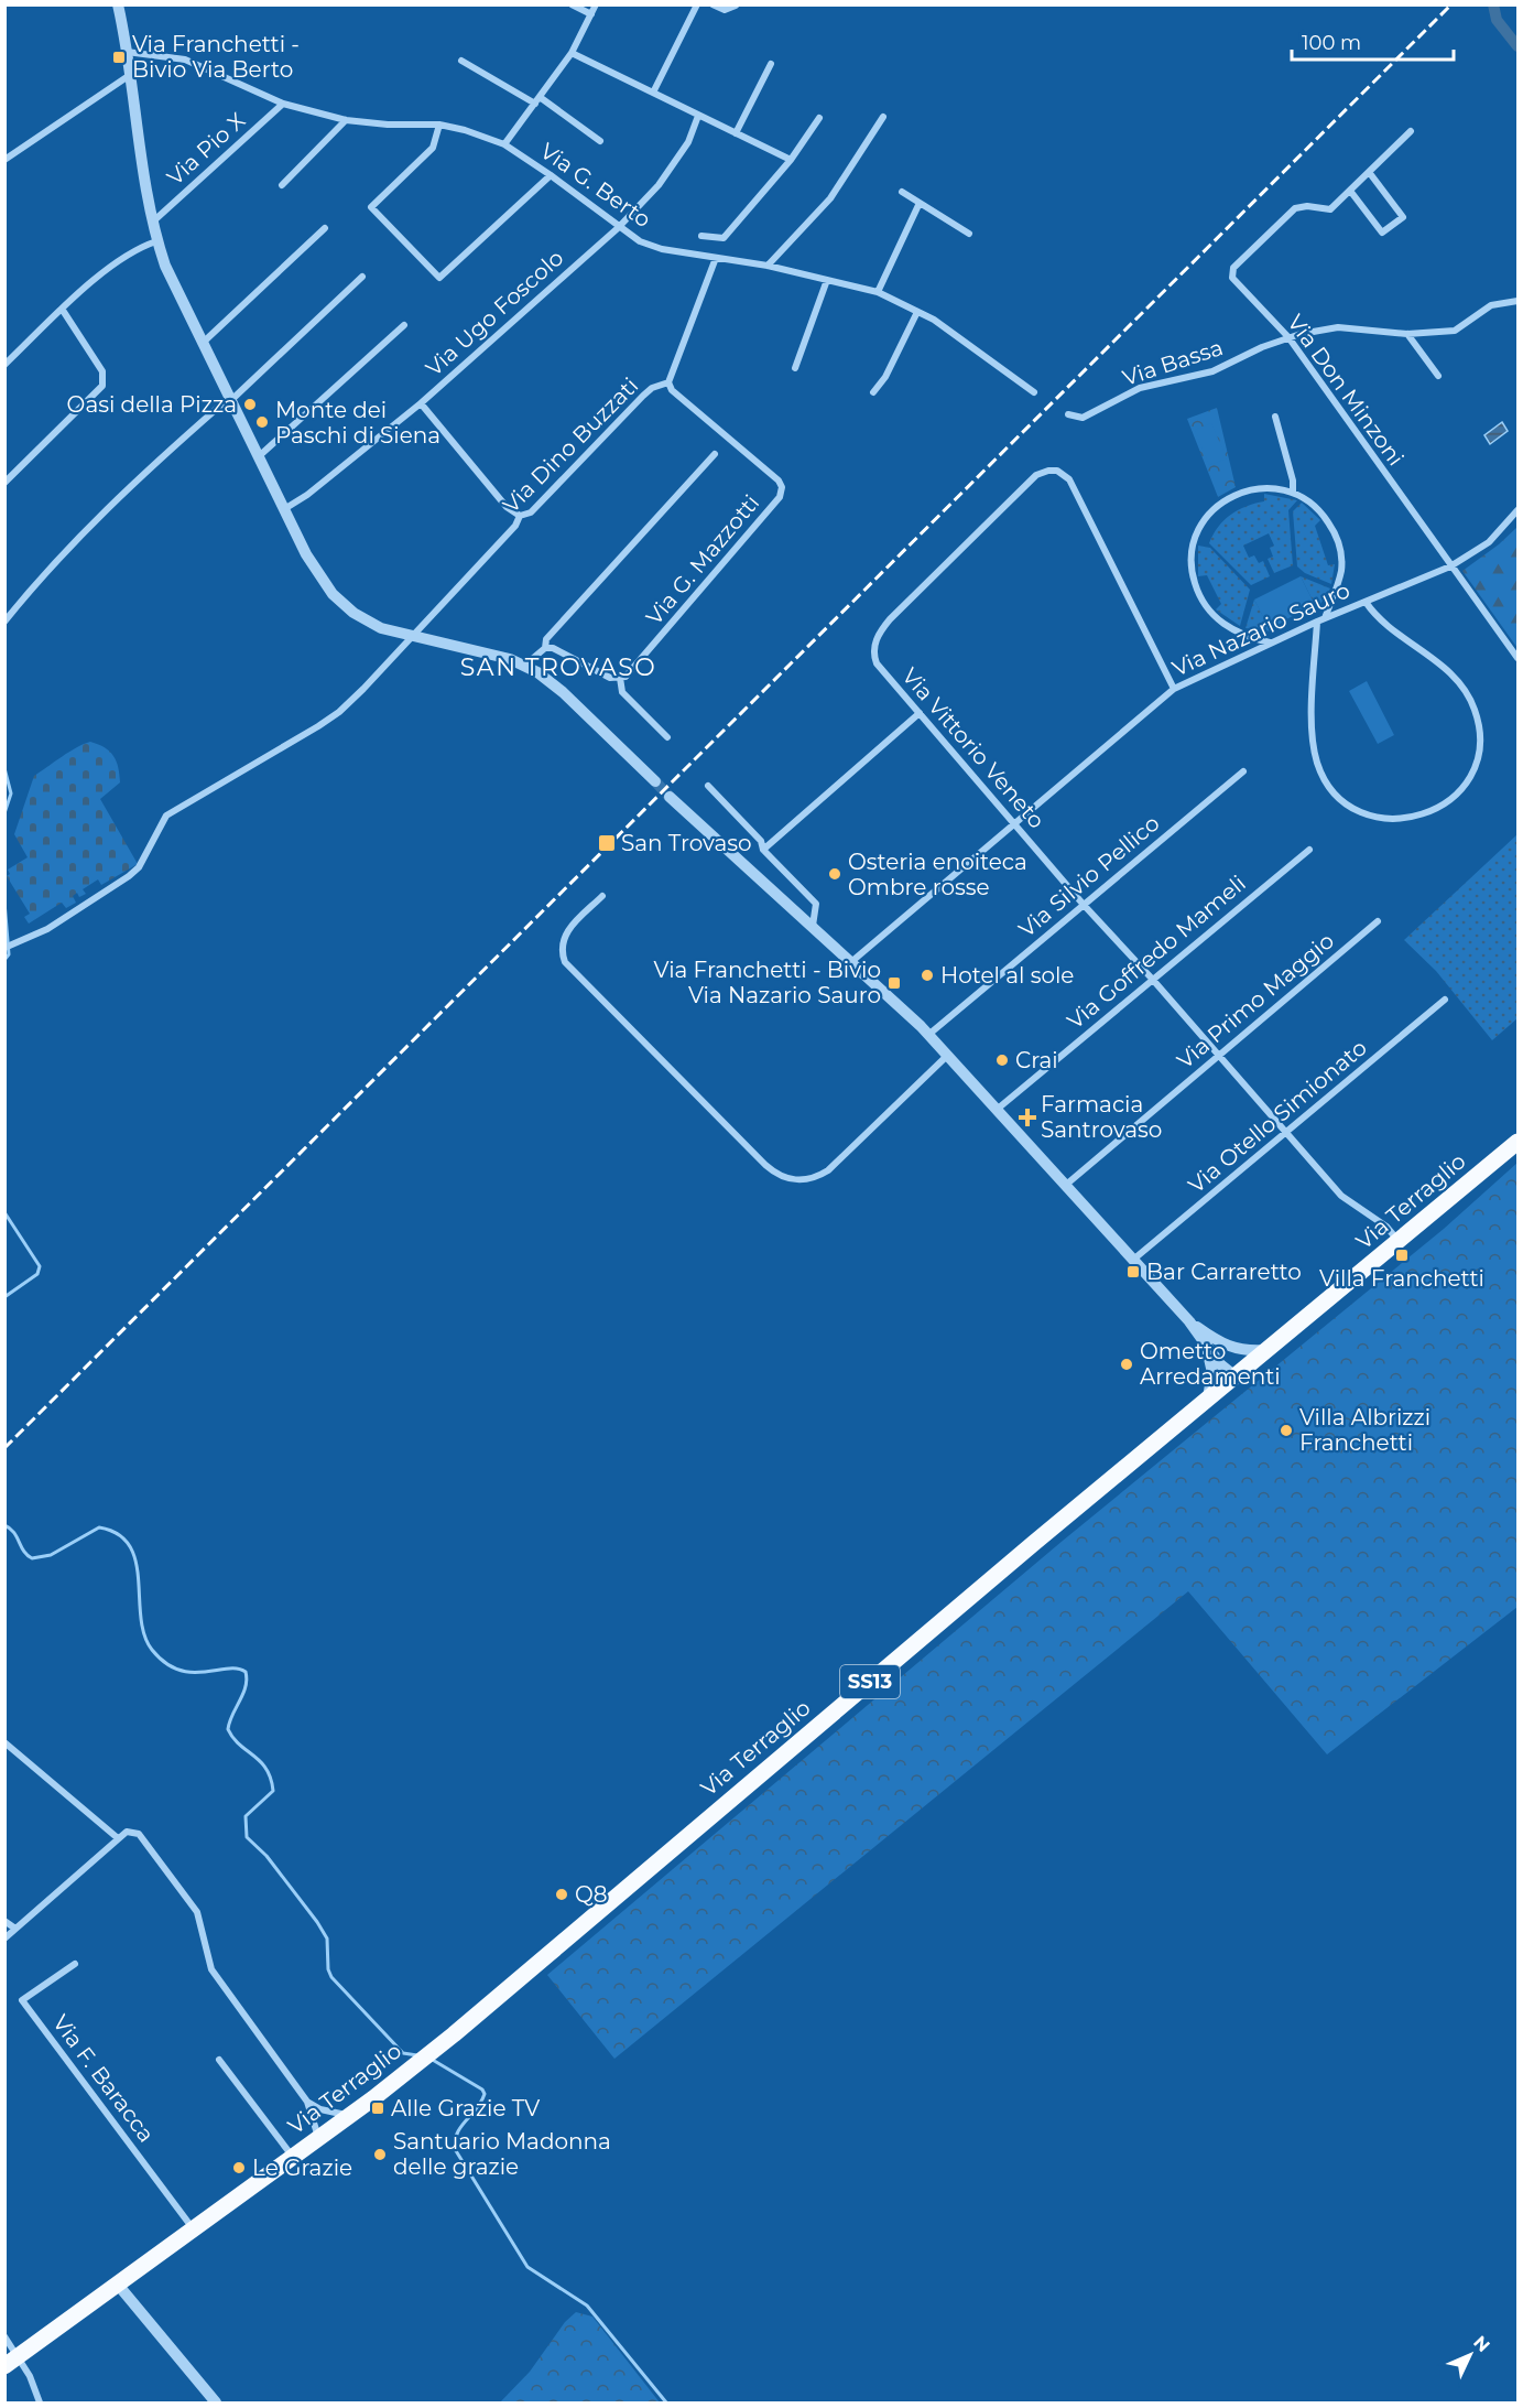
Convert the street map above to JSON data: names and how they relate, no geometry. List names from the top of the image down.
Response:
{
  "streets": {
    "main road": ["Via Terraglio", "SS13"],
    "street": [
      "Via Pio X",
      "Via G. Berto",
      "Via Ugo Foscolo",
      "Via Bassa",
      "Via Don Minzoni",
      "Via Dino Buzzati",
      "Via G. Mazzotti",
      "Via Nazario Sauro",
      "Via Vittorio Veneto",
      "Via Silvio Pellico",
      "Via Goffredo Mameli",
      "Via Primo Maggio",
      "Via Otello Simionato",
      "Via F. Baracca"
    ]
  },
  "crossings": [
    ["Via Pio X", "Via G. Berto"],
    ["Via G. Berto", "Via Ugo Foscolo"],
    ["Via G. Berto", "Via Dino Buzzati"],
    ["Via Bassa", "Via Don Minzoni"],
    ["Via Don Minzoni", "Via Nazario Sauro"],
    ["Via Dino Buzzati", "Via G. Mazzotti"],
    ["Via Nazario Sauro", "Via Vittorio Veneto"],
    ["Via Vittorio Veneto", "Via Silvio Pellico"],
    ["Via Vittorio Veneto", "Via Goffredo Mameli"],
    ["Via Vittorio Veneto", "Via Primo Maggio"],
    ["Via Vittorio Veneto", "Via Otello Simionato"],
    ["Via Vittorio Veneto", "Via Terraglio"],
    ["Via Terraglio", "Via F. Baracca"]
  ],
  "districts": ["SAN TROVASO"],
  "places": {
    "transit": [
      "Via Franchetti - Bivio Via Berto",
      "San Trovaso",
      "Via Franchetti - Bivio Via Nazario Sauro",
      "Villa Franchetti",
      "Bar Carraretto",
      "Alle Grazie TV"
    ],
    "other": [
      "Oasi della Pizza",
      "Monte dei Paschi di Siena",
      "Osteria enoiteca Ombre rosse",
      "Hotel al sole",
      "Crai",
      "Ometto Arredamenti",
      "Villa Albrizzi Franchetti",
      "Q8",
      "Santuario Madonna delle grazie",
      "Le Grazie"
    ],
    "health": ["Farmacia Santrovaso"]
  },
  "scale_bar": "100 m",
  "north": "top right"
}
